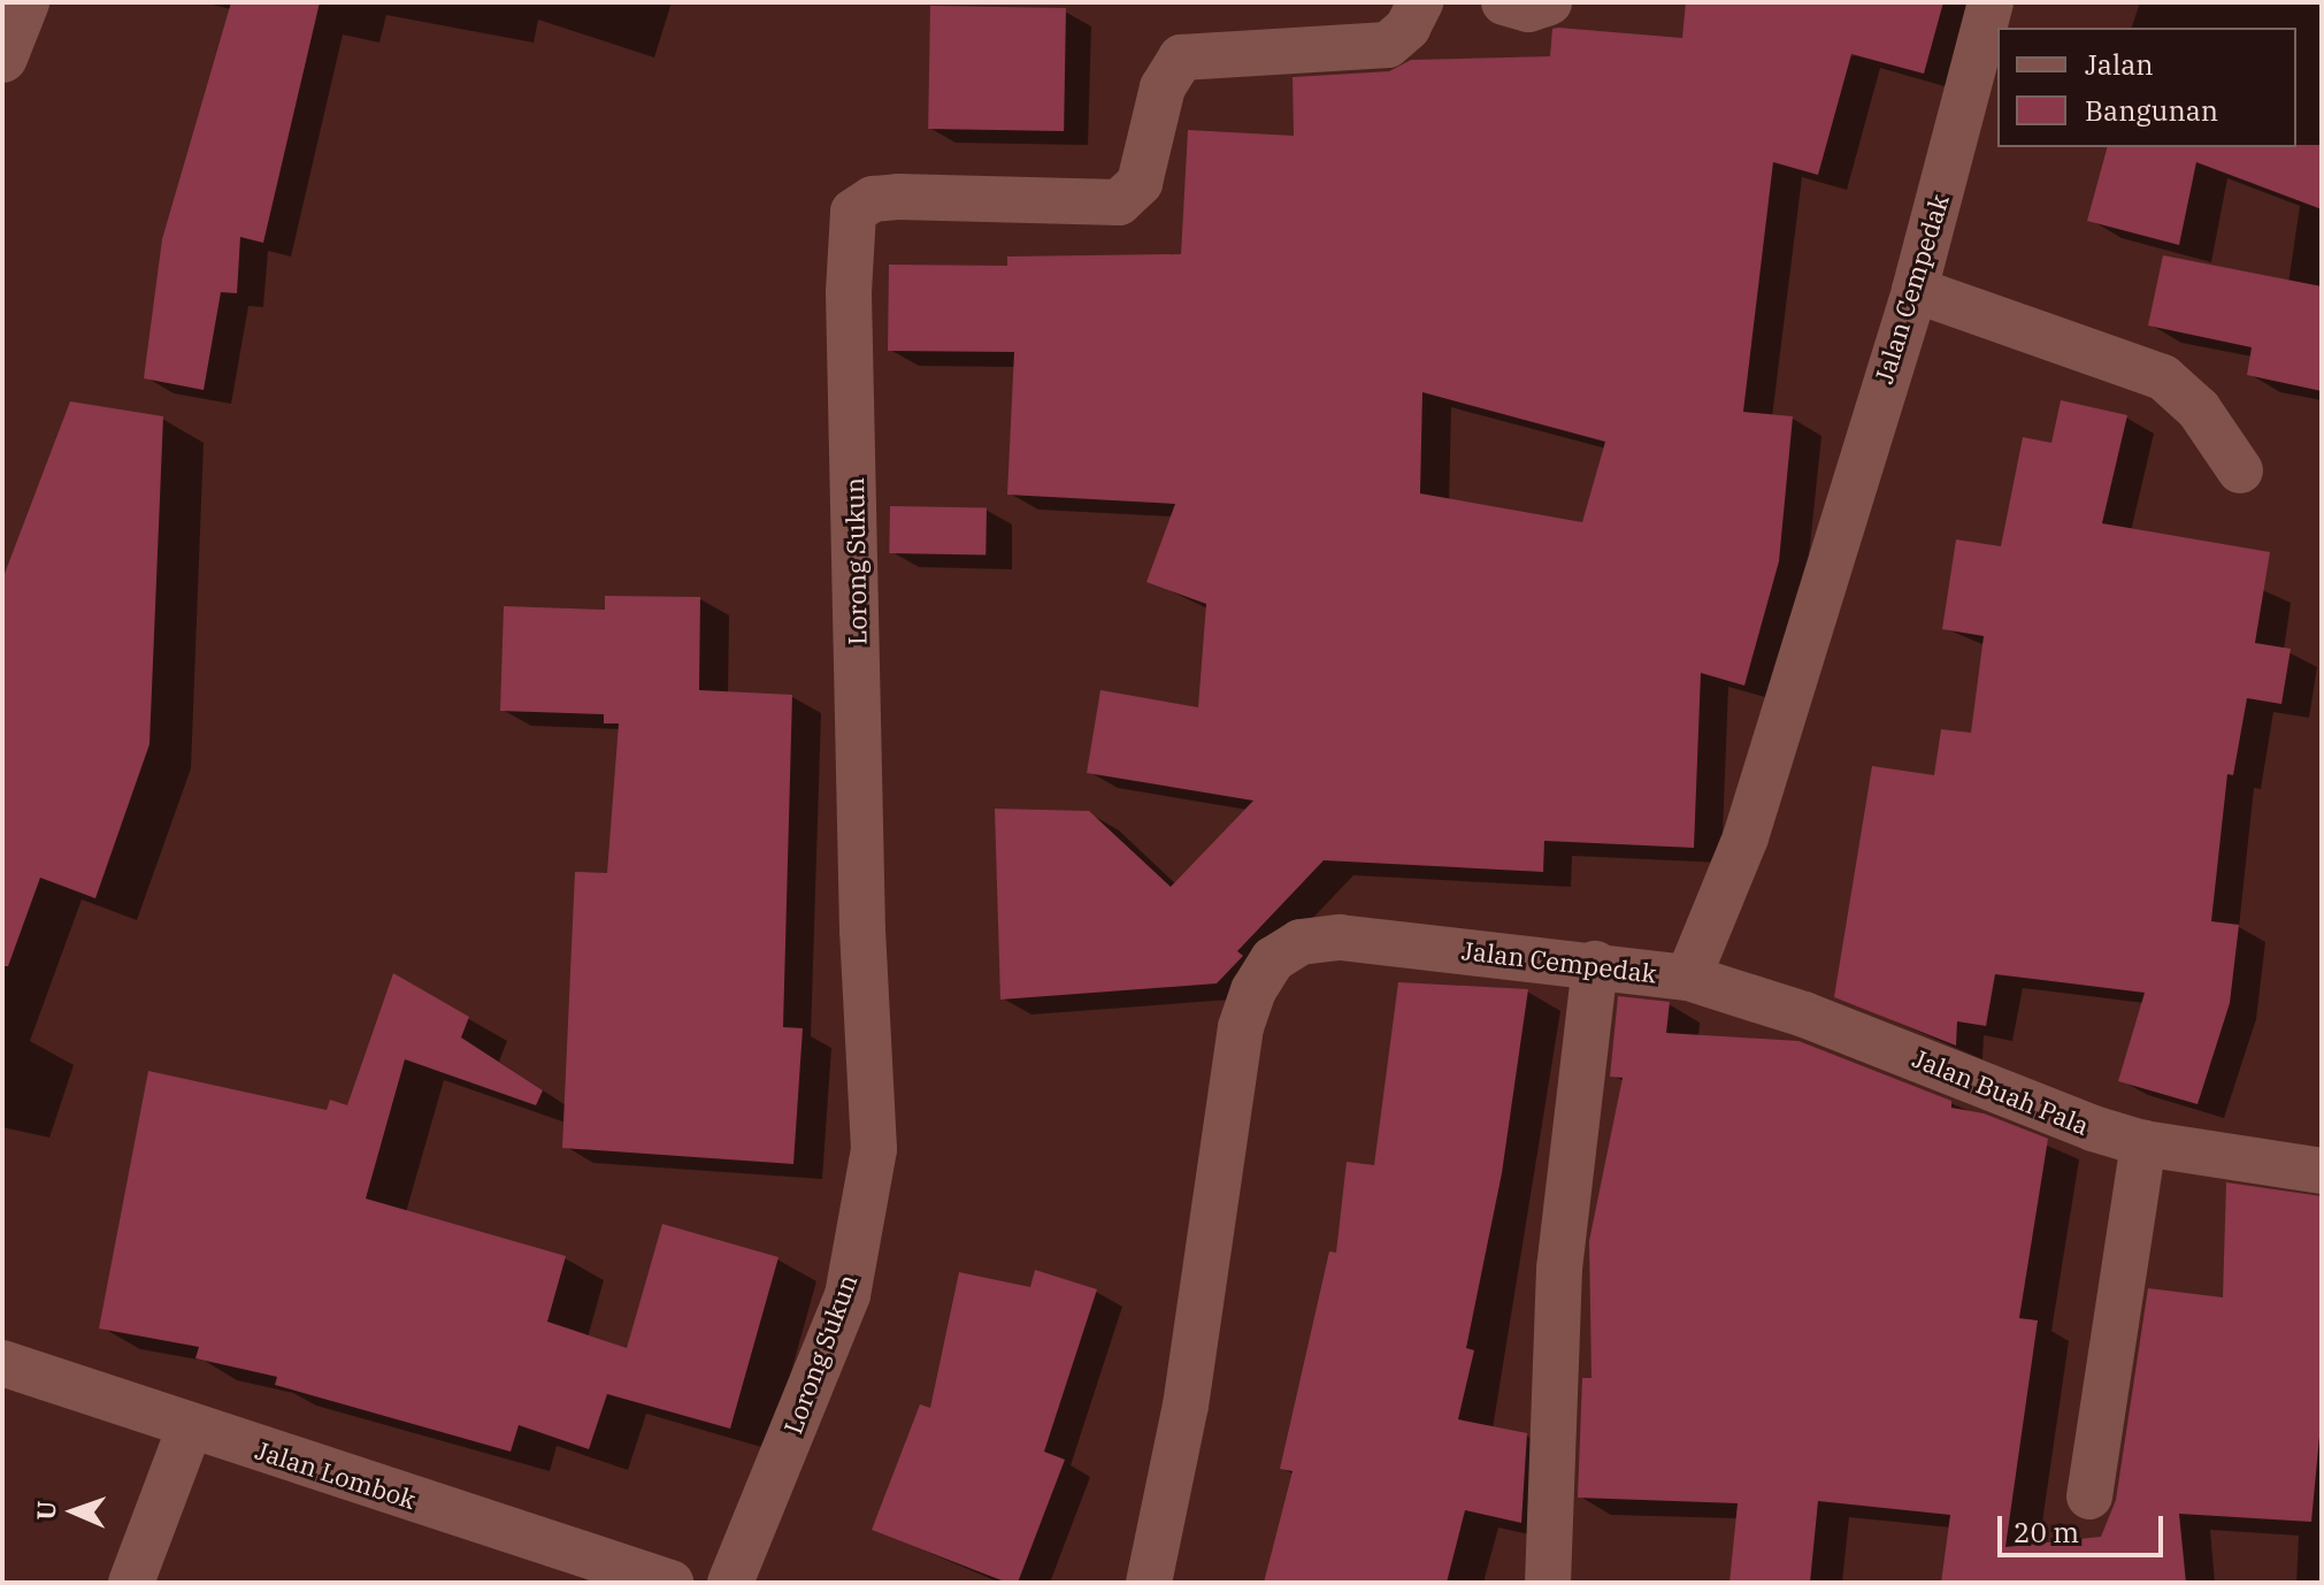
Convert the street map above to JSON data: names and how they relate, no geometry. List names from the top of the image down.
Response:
{
  "streets": {
    "street": [
      "Jalan Cempedak",
      "Lorong Sukun",
      "Jalan Buah Pala",
      "Jalan Lombok"
    ]
  },
  "crossings": [
    ["Jalan Cempedak", "Jalan Buah Pala"]
  ],
  "legend": ["Jalan", "Bangunan"],
  "scale_bar": "20 m",
  "north": "left"
}
